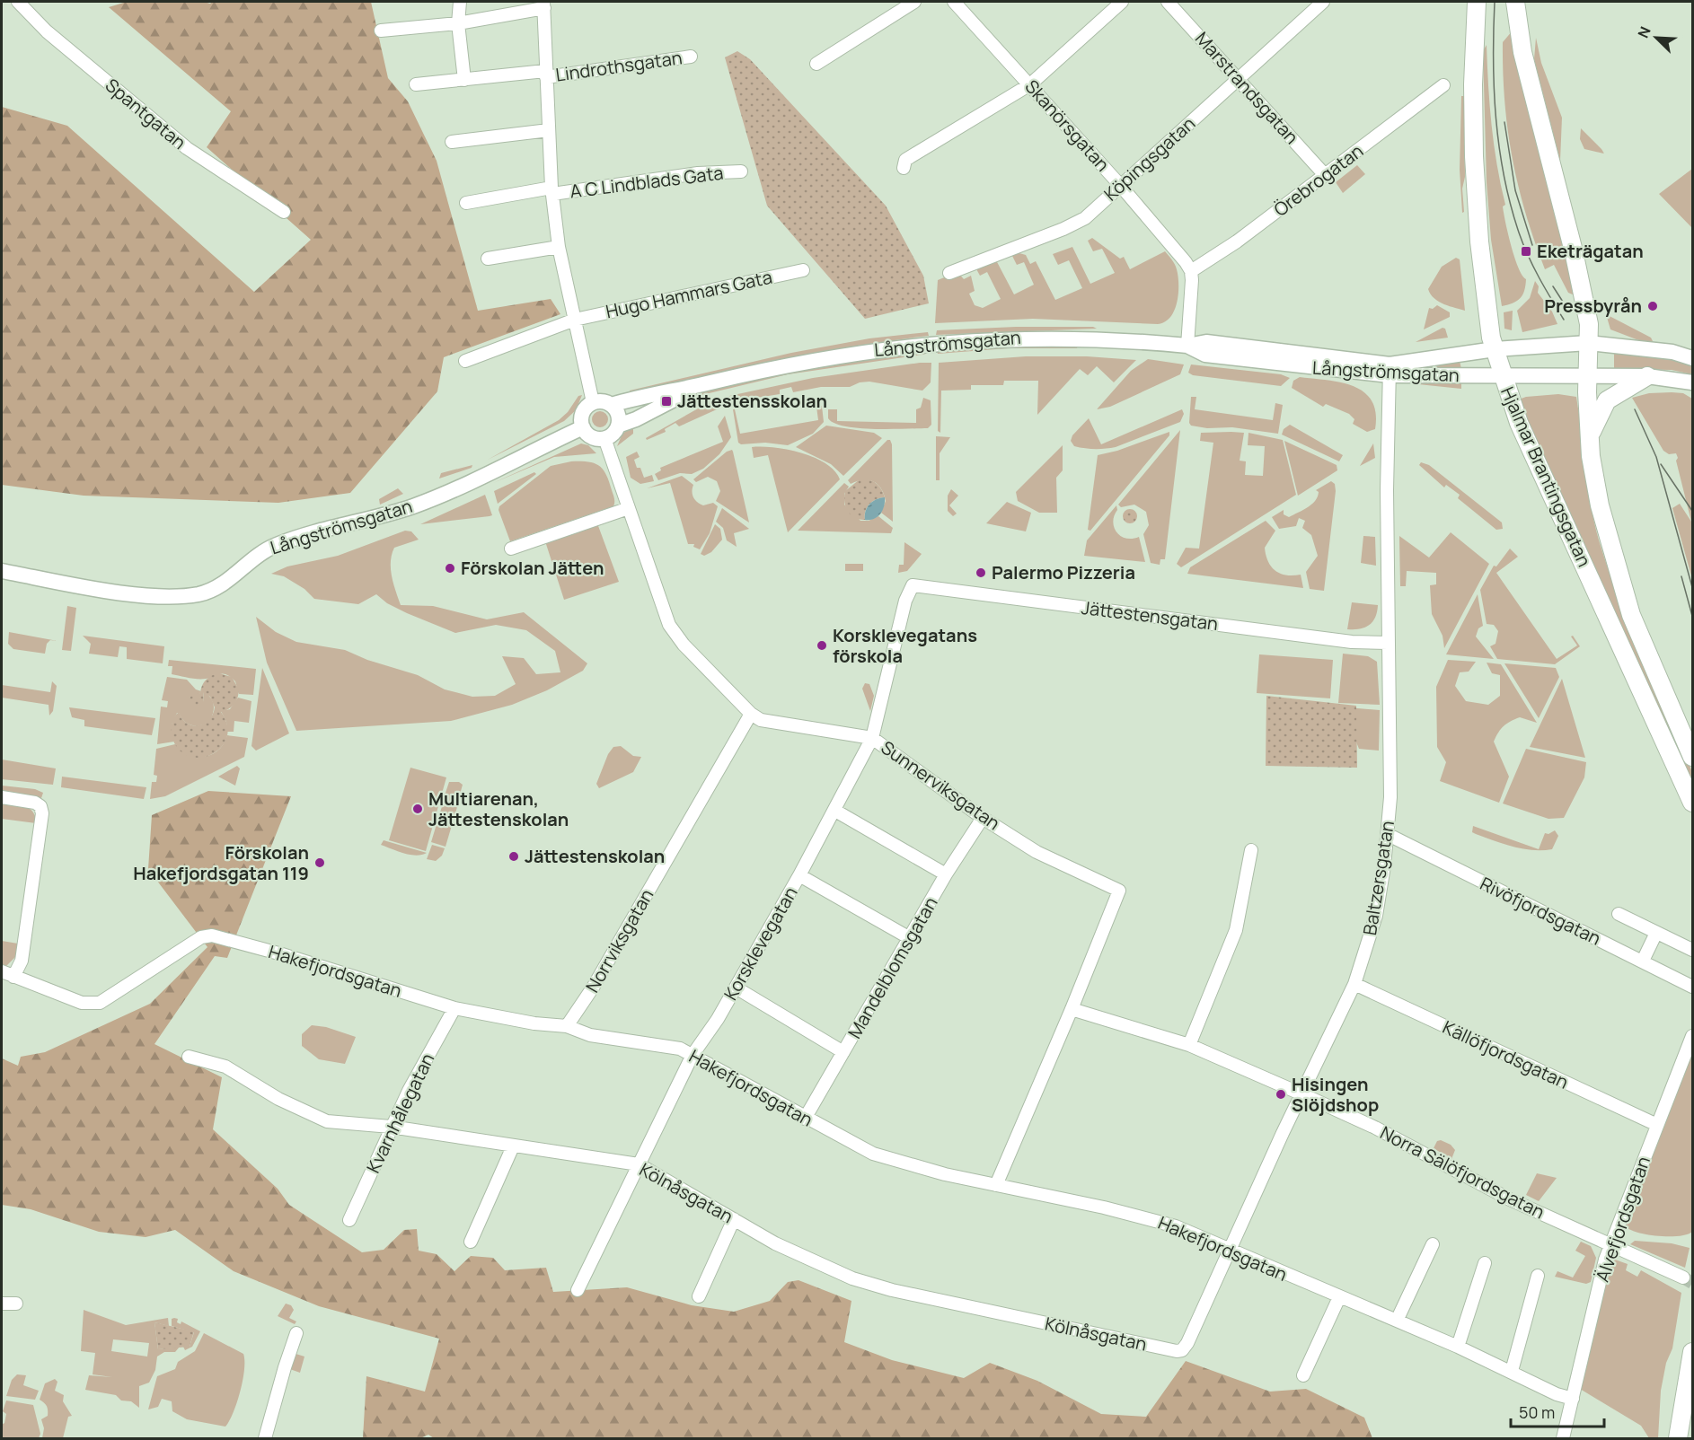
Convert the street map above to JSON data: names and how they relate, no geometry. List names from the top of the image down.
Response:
{
  "streets": {
    "main road": ["Hjalmar Brantingsgatan"],
    "street": [
      "Lindrothsgatan",
      "Marstrandsgatan",
      "Spantgatan",
      "Skanörsgatan",
      "Köpingsgatan",
      "Örebrogatan",
      "A C Lindblads Gata",
      "Hugo Hammars Gata",
      "Långströmsgatan",
      "Jättestensgatan",
      "Sunnerviksgatan",
      "Baltzersgatan",
      "Rivöfjordsgatan",
      "Norrviksgatan",
      "Korsklevegatan",
      "Mandelblomsgatan",
      "Hakefjordsgatan",
      "Källöfjordsgatan",
      "Kvarnhålegatan",
      "Norra Sälöfjordsgatan",
      "Kölnåsgatan",
      "Älvefjordsgatan"
    ]
  },
  "crossings": [
    ["Marstrandsgatan", "Köpingsgatan"],
    ["Marstrandsgatan", "Örebrogatan"],
    ["Skanörsgatan", "Köpingsgatan"],
    ["Skanörsgatan", "Örebrogatan"],
    ["Långströmsgatan", "Hjalmar Brantingsgatan"],
    ["Långströmsgatan", "Sunnerviksgatan"],
    ["Långströmsgatan", "Baltzersgatan"],
    ["Jättestensgatan", "Baltzersgatan"],
    ["Jättestensgatan", "Korsklevegatan"],
    ["Sunnerviksgatan", "Norrviksgatan"],
    ["Sunnerviksgatan", "Korsklevegatan"],
    ["Sunnerviksgatan", "Mandelblomsgatan"],
    ["Sunnerviksgatan", "Hakefjordsgatan"],
    ["Sunnerviksgatan", "Norra Sälöfjordsgatan"],
    ["Baltzersgatan", "Rivöfjordsgatan"],
    ["Baltzersgatan", "Hakefjordsgatan"],
    ["Baltzersgatan", "Källöfjordsgatan"],
    ["Baltzersgatan", "Norra Sälöfjordsgatan"],
    ["Baltzersgatan", "Kölnåsgatan"],
    ["Norrviksgatan", "Hakefjordsgatan"],
    ["Korsklevegatan", "Hakefjordsgatan"],
    ["Korsklevegatan", "Kölnåsgatan"],
    ["Mandelblomsgatan", "Hakefjordsgatan"],
    ["Hakefjordsgatan", "Kvarnhålegatan"],
    ["Hakefjordsgatan", "Älvefjordsgatan"],
    ["Källöfjordsgatan", "Älvefjordsgatan"],
    ["Kvarnhålegatan", "Kölnåsgatan"],
    ["Norra Sälöfjordsgatan", "Älvefjordsgatan"]
  ],
  "places": {
    "transit": ["Eketrägatan", "Jättestensskolan"],
    "other": [
      "Pressbyrån",
      "Förskolan Jätten",
      "Palermo Pizzeria",
      "Korsklevegatans förskola",
      "Multiarenan, Jättestenskolan",
      "Jättestenskolan",
      "Förskolan Hakefjordsgatan 119",
      "Hisingen Slöjdshop"
    ]
  },
  "scale_bar": "50 m",
  "north": "top left"
}
